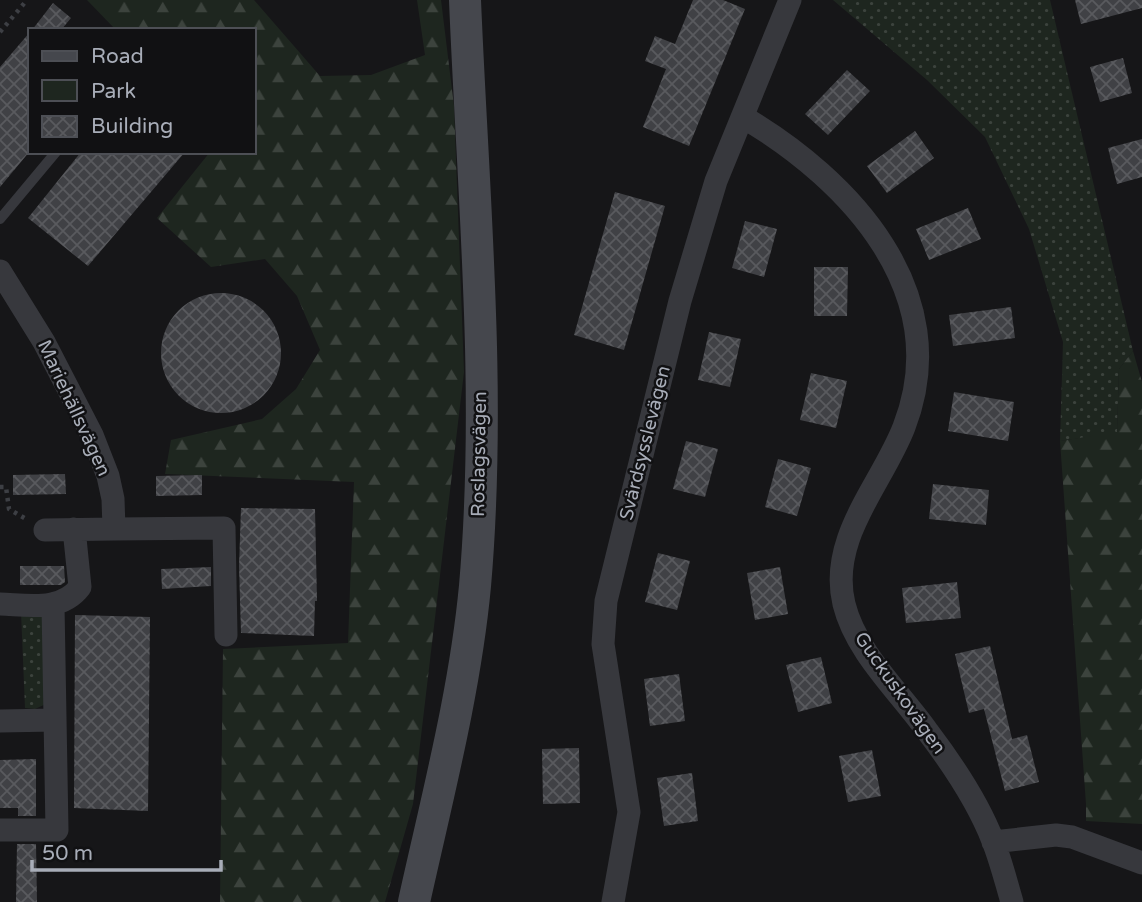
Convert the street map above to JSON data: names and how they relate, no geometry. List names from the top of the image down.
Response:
{
  "streets": {
    "main road": ["Roslagsvägen"],
    "street": ["Mariehällsvägen", "Svärdsysslevägen", "Guckuskovägen"]
  },
  "crossings": [
    ["Svärdsysslevägen", "Guckuskovägen"]
  ],
  "legend": ["Road", "Park", "Building"],
  "scale_bar": "50 m"
}
